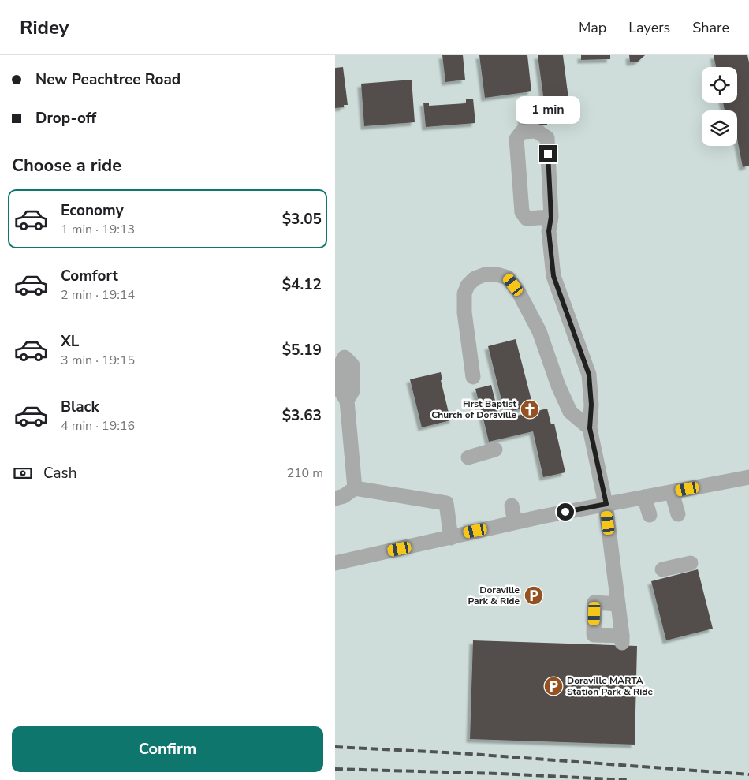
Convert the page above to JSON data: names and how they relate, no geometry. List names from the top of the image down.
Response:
{
  "places": {
    "church": ["First Baptist Church of Doraville"],
    "parking": ["Doraville Park & Ride", "Doraville MARTA Station Park & Ride"]
  },
  "page": {
    "header": "Ridey",
    "nav": ["Map", "Layers", "Share"],
    "banner": ["New Peachtree Road", "Drop-off"],
    "bubble": "1 min",
    "heading": "Choose a ride",
    "list": [
      {
        "name": "Economy",
        "note": "1 min · 19:13",
        "value": "$3.05"
      },
      {
        "name": "Comfort",
        "note": "2 min · 19:14",
        "value": "$4.12"
      },
      {
        "name": "XL",
        "note": "3 min · 19:15",
        "value": "$5.19"
      },
      {
        "name": "Black",
        "note": "4 min · 19:16",
        "value": "$3.63"
      }
    ],
    "pay": ["Cash", "210 m"],
    "buttons": "Confirm"
  }
}
